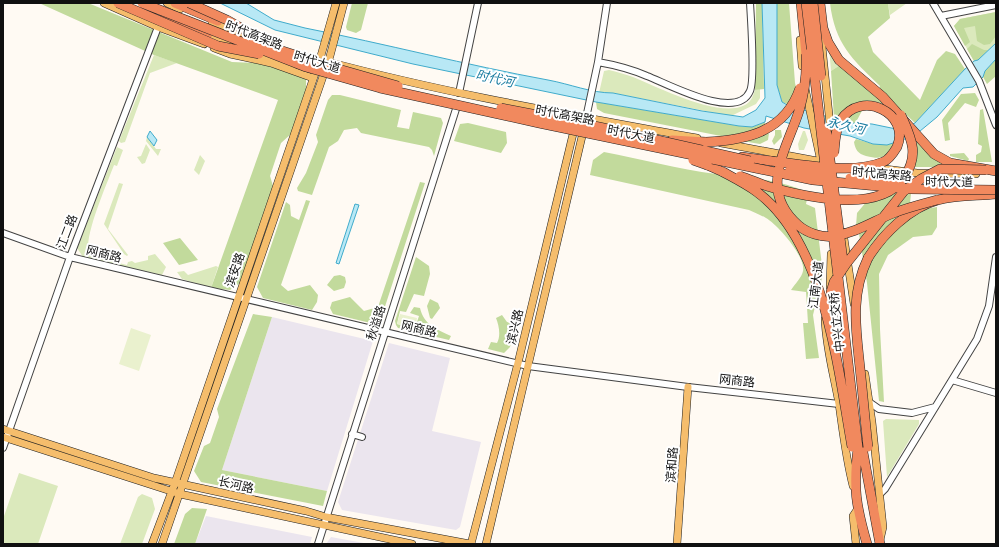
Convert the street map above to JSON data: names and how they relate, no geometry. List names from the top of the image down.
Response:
{
  "streets": {
    "highway": ["时代高架路", "江南大道", "中兴立交桥"],
    "main road": [
      "时代大道",
      "滨安路",
      "滨兴路",
      "滨和路",
      "长河路"
    ],
    "street": ["江二路", "网商路", "秋溢路"]
  },
  "crossings": [
    ["时代大道", "滨安路"],
    ["时代大道", "江南大道"],
    ["时代大道", "中兴立交桥"],
    ["时代大道", "秋溢路"],
    ["时代大道", "滨兴路"],
    ["江二路", "网商路"],
    ["江二路", "长河路"],
    ["网商路", "滨安路"],
    ["网商路", "江南大道"],
    ["网商路", "秋溢路"],
    ["网商路", "滨兴路"],
    ["网商路", "滨和路"],
    ["滨安路", "长河路"],
    ["秋溢路", "长河路"],
    ["滨兴路", "长河路"]
  ],
  "water": ["时代河", "永久河"]
}
